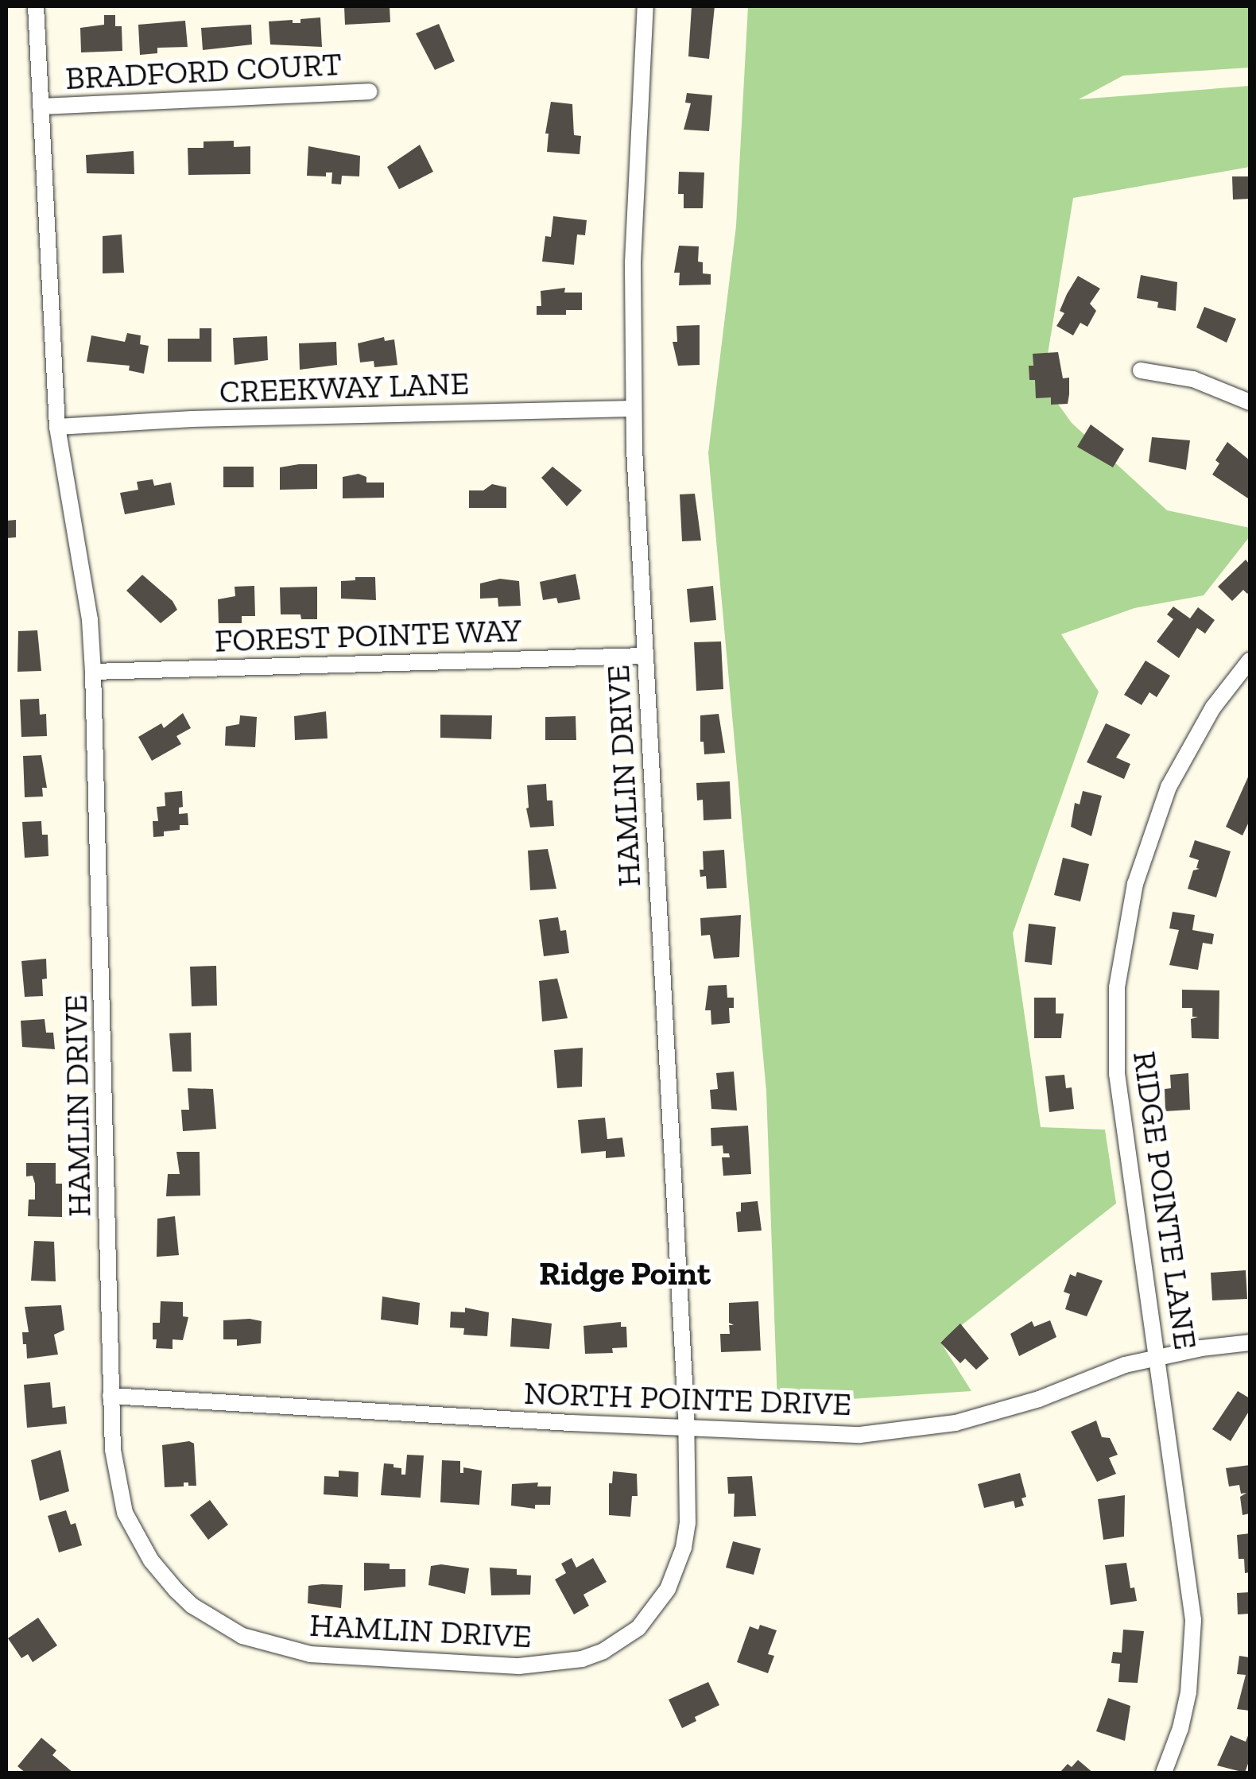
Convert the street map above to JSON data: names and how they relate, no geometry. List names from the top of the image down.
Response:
{
  "streets": {
    "street": [
      "BRADFORD COURT",
      "CREEKWAY LANE",
      "FOREST POINTE WAY",
      "HAMLIN DRIVE",
      "RIDGE POINTE LANE",
      "NORTH POINTE DRIVE"
    ]
  },
  "crossings": [
    ["BRADFORD COURT", "HAMLIN DRIVE"],
    ["CREEKWAY LANE", "HAMLIN DRIVE"],
    ["FOREST POINTE WAY", "HAMLIN DRIVE"],
    ["HAMLIN DRIVE", "NORTH POINTE DRIVE"],
    ["RIDGE POINTE LANE", "NORTH POINTE DRIVE"]
  ],
  "districts": ["Ridge Point"]
}
